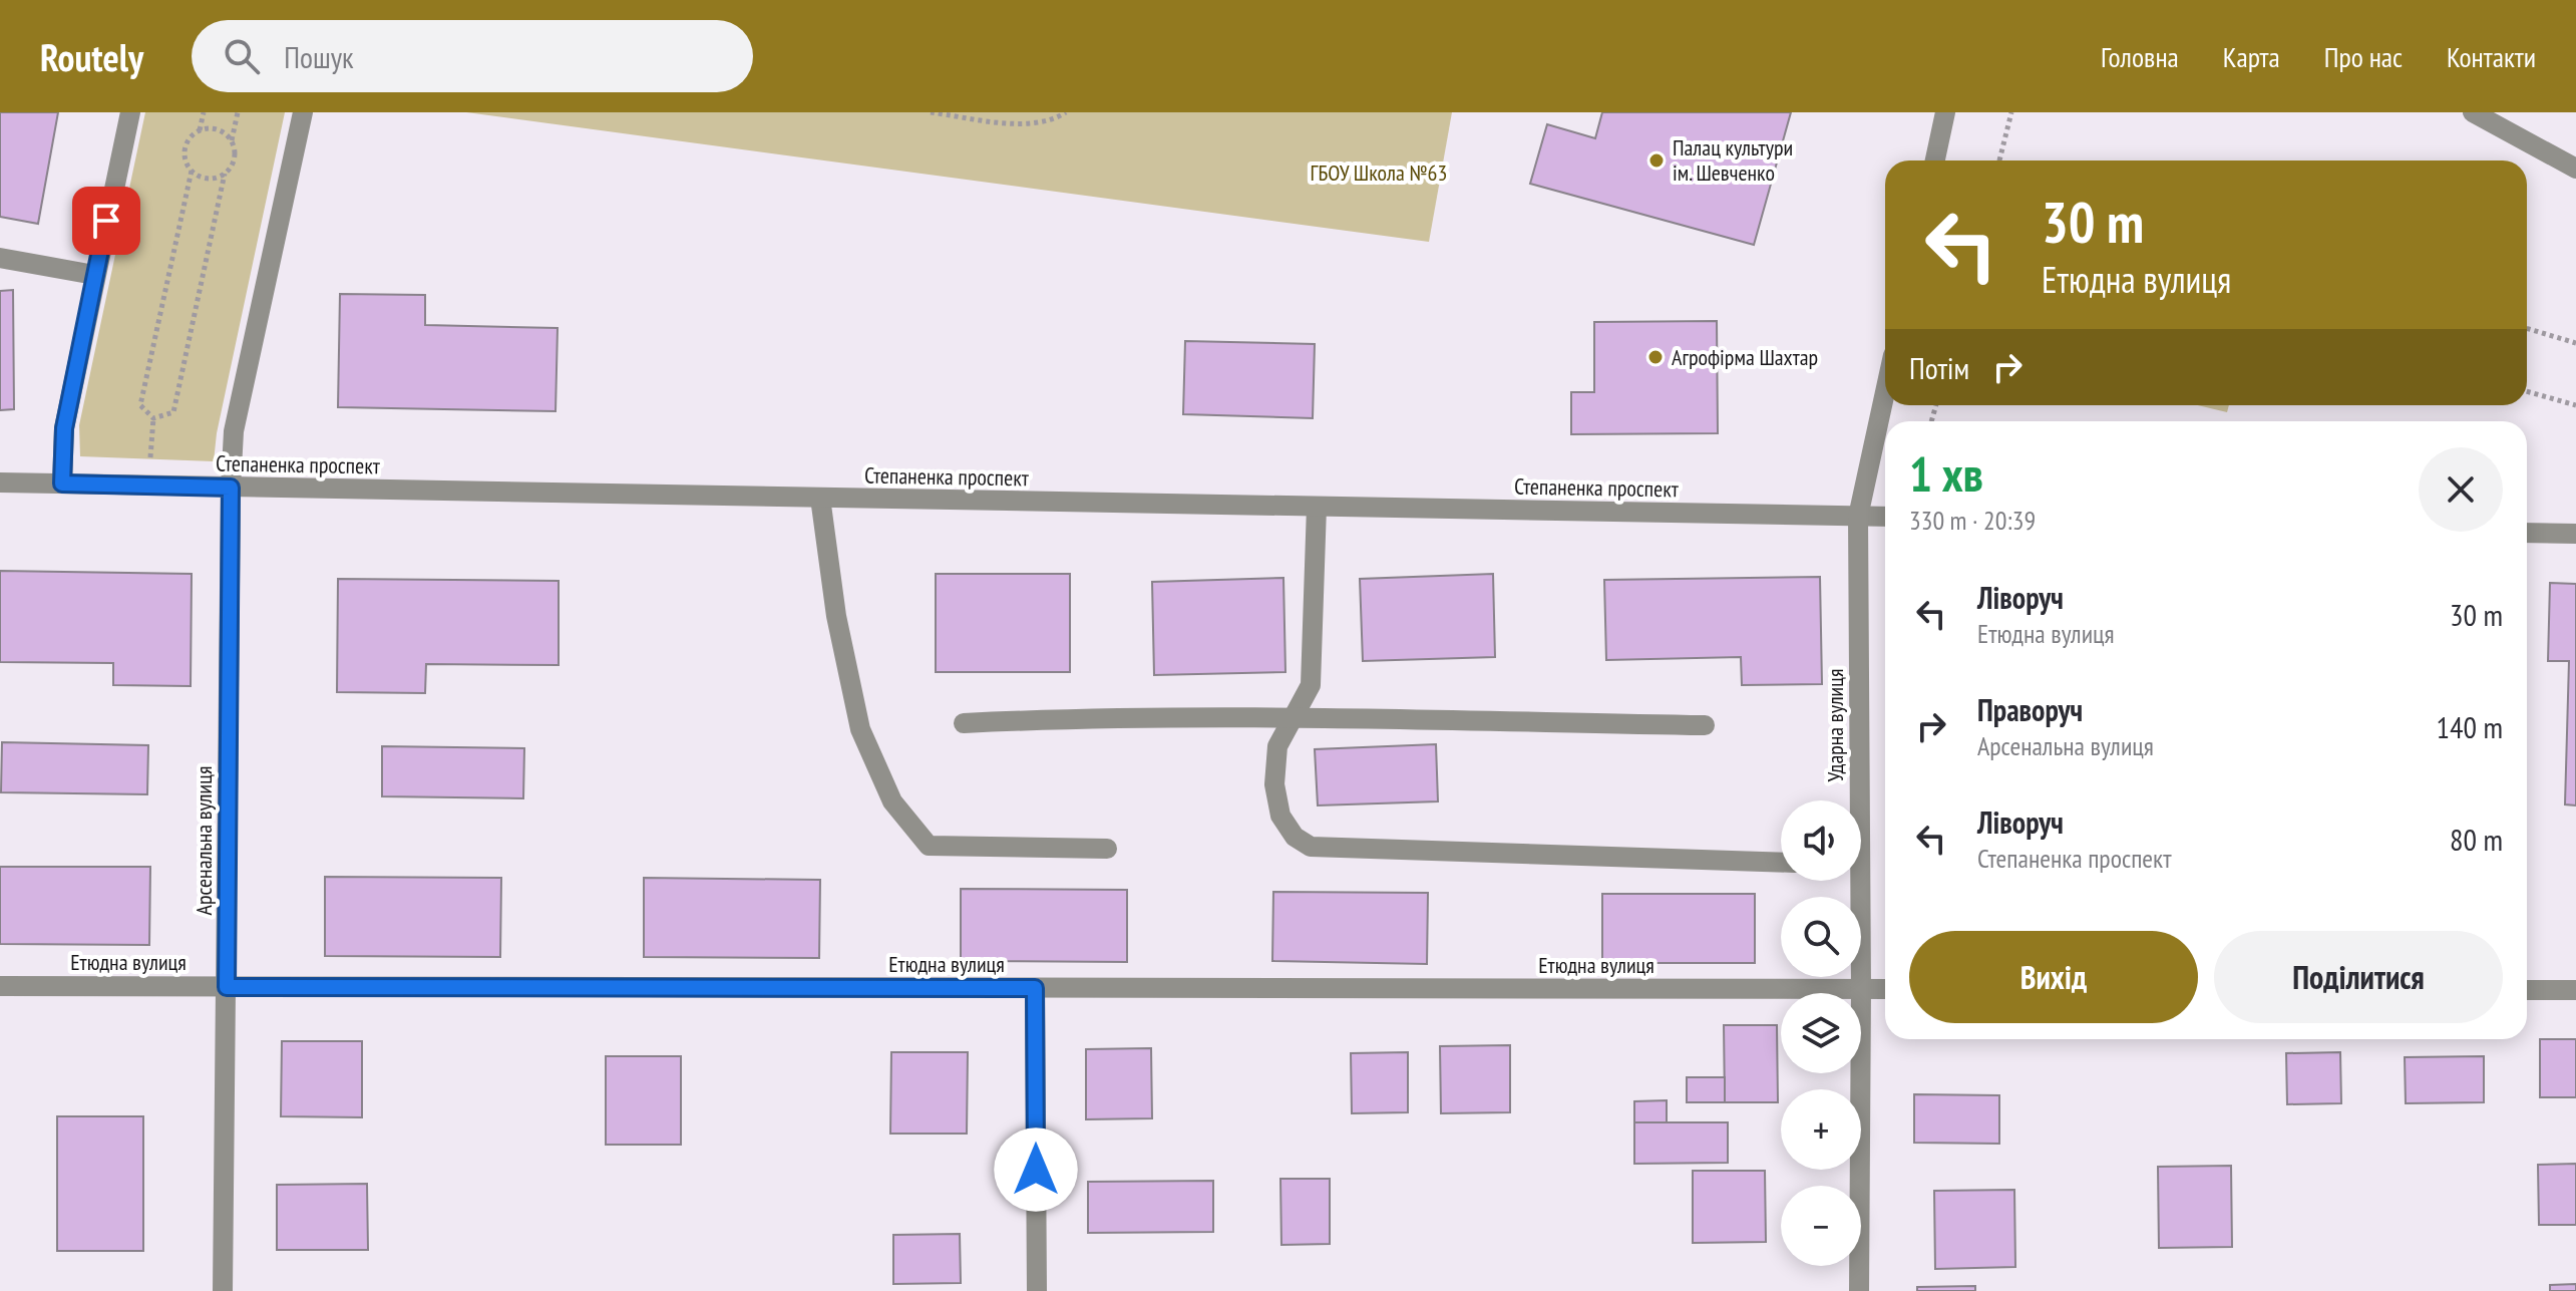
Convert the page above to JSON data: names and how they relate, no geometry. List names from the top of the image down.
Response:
{
  "streets": {
    "street": [
      "Степаненка проспект",
      "Ударна вулиця",
      "Арсенальна вулиця",
      "Етюдна вулиця"
    ]
  },
  "crossings": [
    ["Степаненка проспект", "Ударна вулиця"],
    ["Степаненка проспект", "Арсенальна вулиця"],
    ["Ударна вулиця", "Етюдна вулиця"],
    ["Арсенальна вулиця", "Етюдна вулиця"]
  ],
  "parks": ["ГБОУ Школа №63"],
  "places": ["Палац культури ім. Шевченко", "Агрофірма Шахтар"],
  "page": {
    "header": "Routely",
    "search": "Пошук",
    "nav": [
      "Головна",
      "Карта",
      "Про нас",
      "Контакти"
    ],
    "turn": ["30 m", "Етюдна вулиця"],
    "then": "Потім",
    "heading": ["1 хв", "330 m · 20:39"],
    "list": [
      {
        "name": "Ліворуч",
        "note": "Етюдна вулиця",
        "value": "30 m"
      },
      {
        "name": "Праворуч",
        "note": "Арсенальна вулиця",
        "value": "140 m"
      },
      {
        "name": "Ліворуч",
        "note": "Степаненка проспект",
        "value": "80 m"
      }
    ],
    "map_buttons": ["+", "−"],
    "buttons": ["Вихід", "Поділитися"]
  }
}
